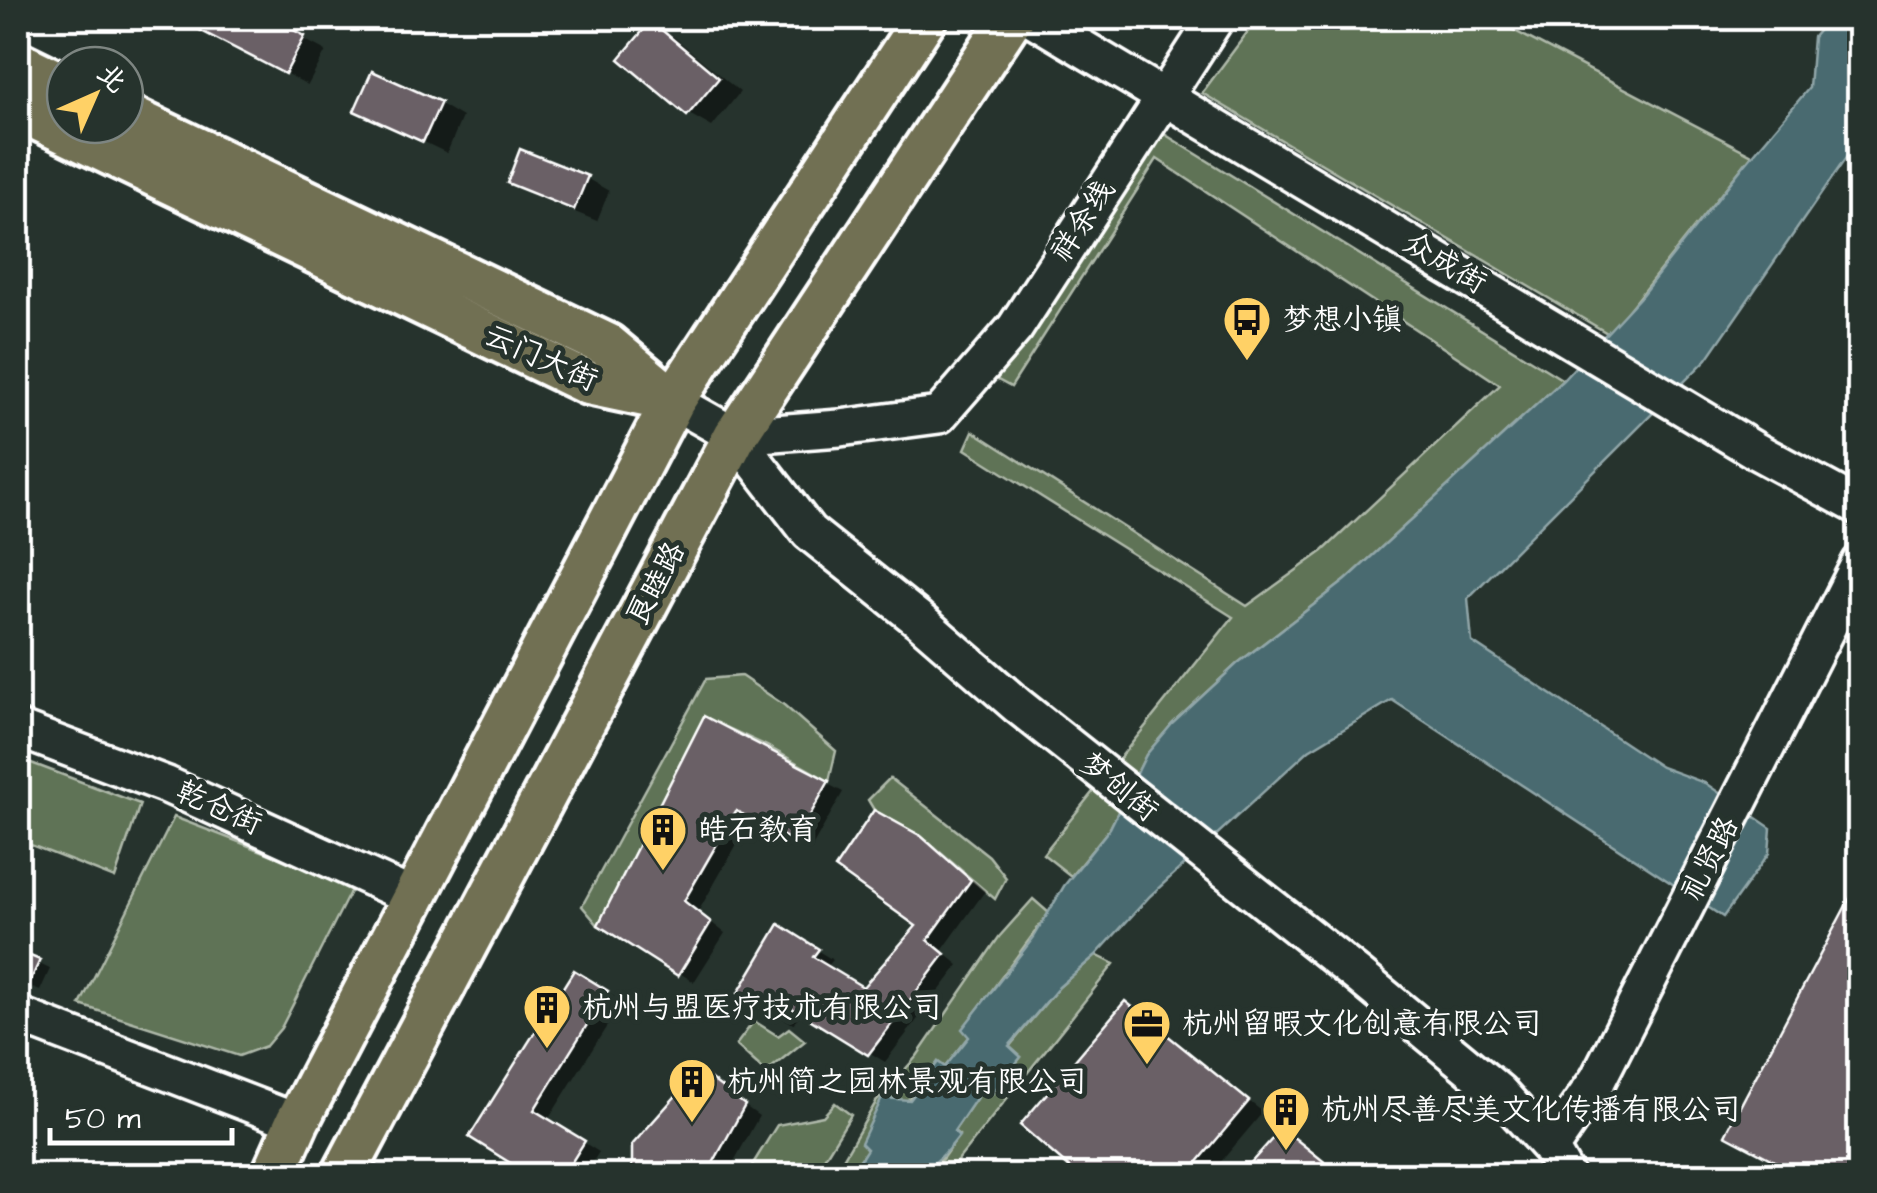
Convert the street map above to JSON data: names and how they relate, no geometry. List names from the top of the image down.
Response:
{
  "streets": {
    "main road": ["云门大街", "良睦路"],
    "street": [
      "祥余线",
      "众成街",
      "梦创街",
      "乾仓街",
      "礼贤路"
    ]
  },
  "crossings": [
    ["祥余线", "众成街"],
    ["祥余线", "良睦路"],
    ["祥余线", "梦创街"],
    ["云门大街", "梦创街"],
    ["良睦路", "梦创街"],
    ["梦创街", "礼贤路"]
  ],
  "places": {
    "bus stop": ["梦想小镇"],
    "building": [
      "皓石教育",
      "杭州与盟医疗技术有限公司",
      "杭州简之园林景观有限公司",
      "杭州尽善尽美文化传播有限公司"
    ],
    "office": ["杭州留暇文化创意有限公司"]
  },
  "scale_bar": "50 m",
  "north": "top right"
}
